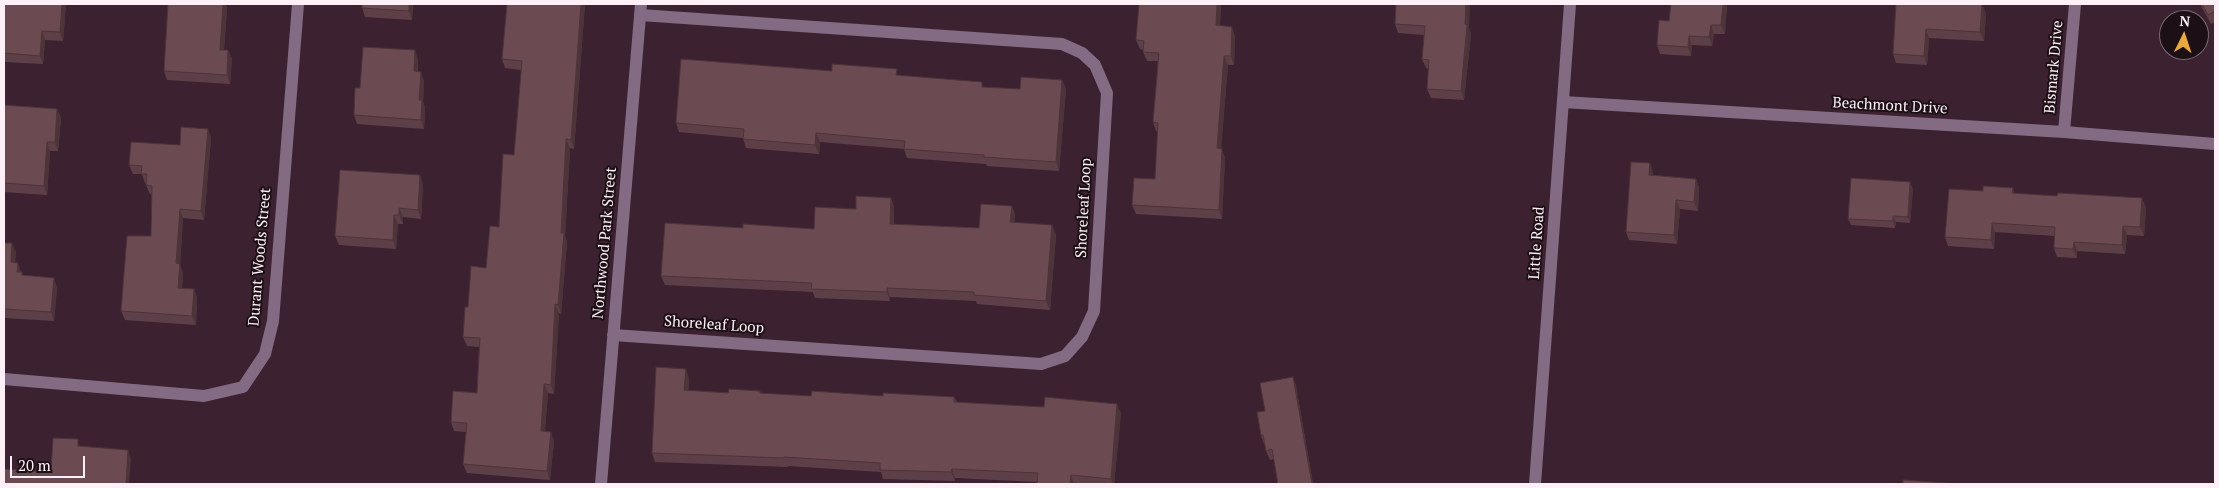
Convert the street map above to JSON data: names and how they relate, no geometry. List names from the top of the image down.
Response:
{
  "streets": {
    "street": [
      "Bismark Drive",
      "Beachmont Drive",
      "Shoreleaf Loop",
      "Northwood Park Street",
      "Little Road",
      "Durant Woods Street"
    ]
  },
  "crossings": [
    ["Bismark Drive", "Beachmont Drive"],
    ["Beachmont Drive", "Little Road"],
    ["Shoreleaf Loop", "Northwood Park Street"]
  ],
  "scale_bar": "20 m",
  "north": "top"
}
